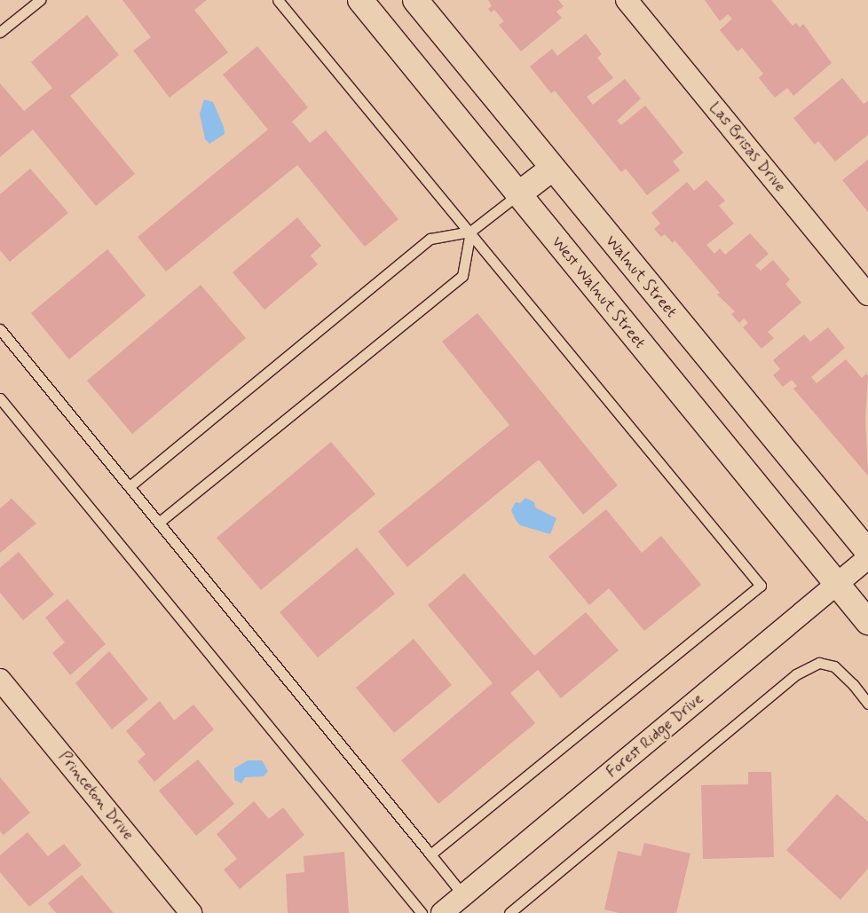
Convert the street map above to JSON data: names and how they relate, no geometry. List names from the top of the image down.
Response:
{
  "streets": {
    "main road": ["Walnut Street", "West Walnut Street"],
    "street": ["Las Brisas Drive", "Forest Ridge Drive", "Princeton Drive"]
  },
  "crossings": [
    ["West Walnut Street", "Forest Ridge Drive"]
  ]
}
